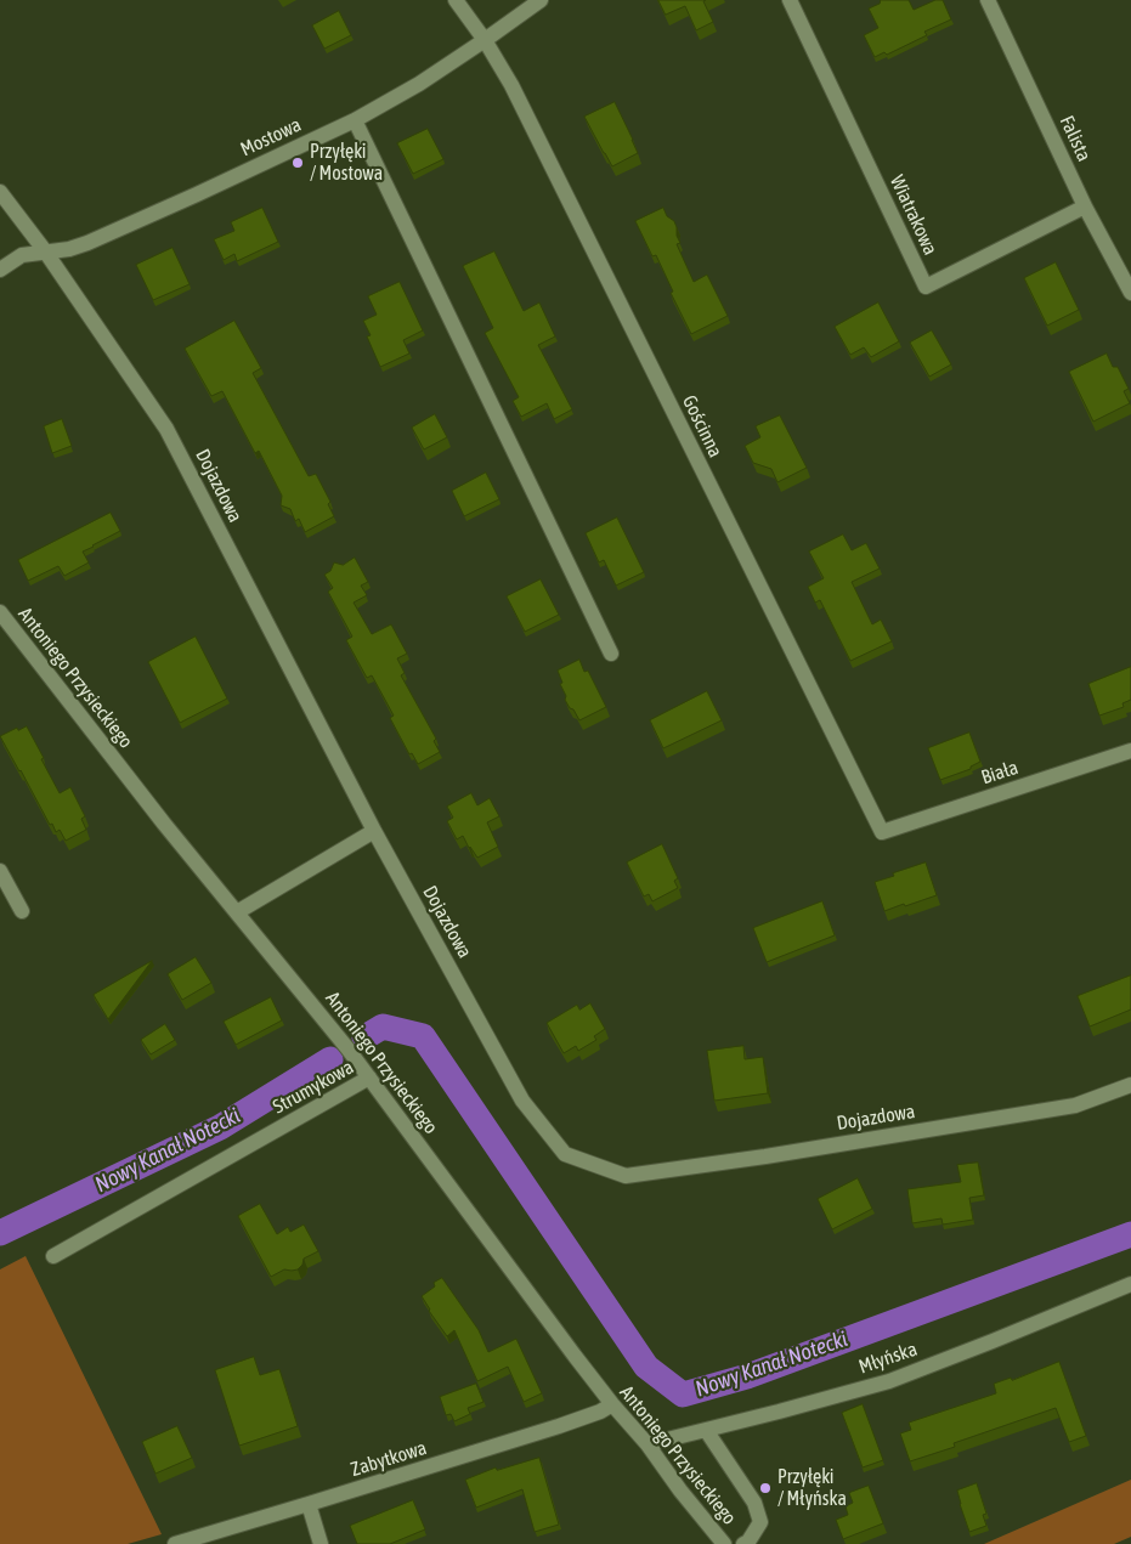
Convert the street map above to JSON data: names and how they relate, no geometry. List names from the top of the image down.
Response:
{
  "streets": {
    "street": [
      "Mostowa",
      "Falista",
      "Wiatrakowa",
      "Gościnna",
      "Dojazdowa",
      "Antoniego Przysieckiego",
      "Biała",
      "Strumykowa",
      "Młyńska",
      "Zabytkowa"
    ]
  },
  "crossings": [
    ["Mostowa", "Gościnna"],
    ["Mostowa", "Dojazdowa"],
    ["Falista", "Wiatrakowa"],
    ["Gościnna", "Biała"],
    ["Antoniego Przysieckiego", "Strumykowa"],
    ["Antoniego Przysieckiego", "Młyńska"],
    ["Antoniego Przysieckiego", "Zabytkowa"]
  ],
  "water": ["Nowy Kanał Notecki"],
  "places": ["Przyłęki / Mostowa", "Przyłęki / Młyńska"]
}
